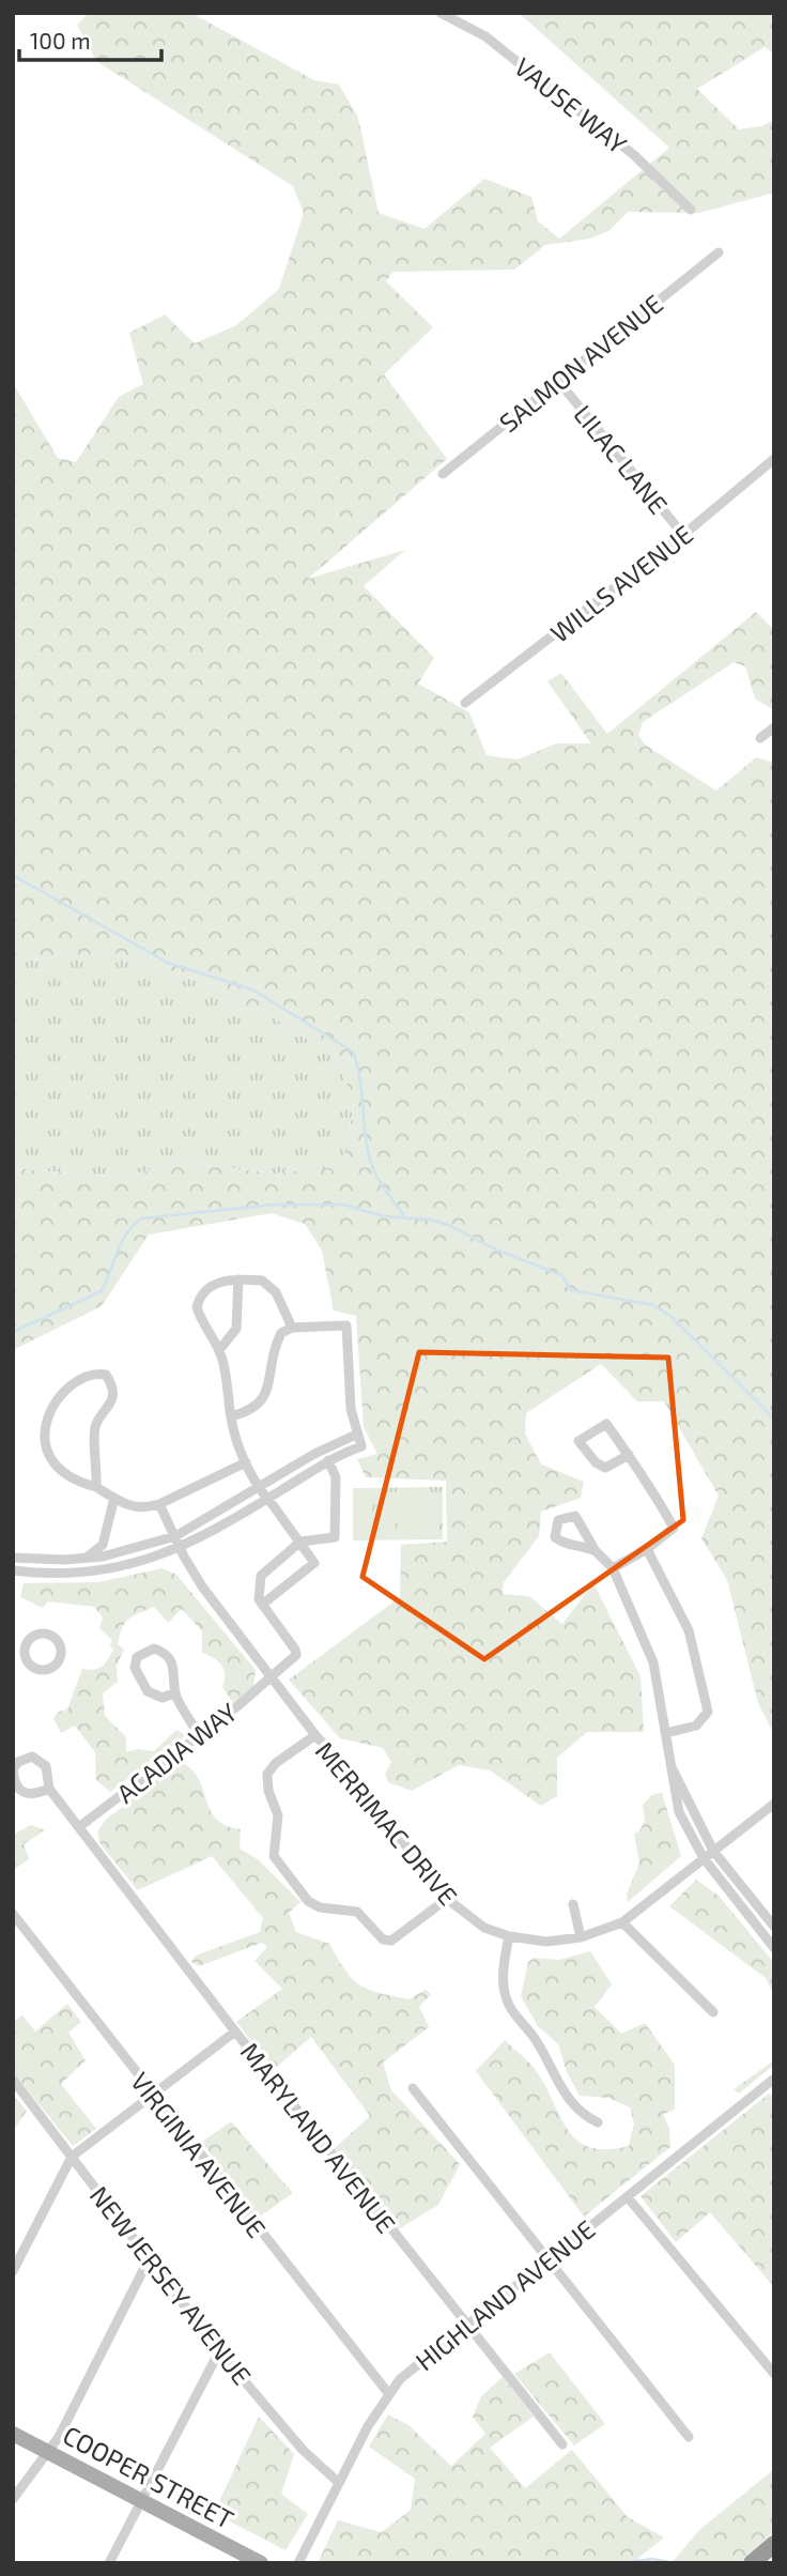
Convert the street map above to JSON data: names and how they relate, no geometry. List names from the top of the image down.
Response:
{
  "streets": {
    "main road": ["COOPER STREET"],
    "street": [
      "VAUSE WAY",
      "SALMON AVENUE",
      "LILAC LANE",
      "WILLS AVENUE",
      "ACADIA WAY",
      "MERRIMAC DRIVE",
      "MARYLAND AVENUE",
      "VIRGINIA AVENUE",
      "NEW JERSEY AVENUE",
      "HIGHLAND AVENUE"
    ]
  },
  "crossings": [
    ["SALMON AVENUE", "LILAC LANE"],
    ["LILAC LANE", "WILLS AVENUE"],
    ["ACADIA WAY", "MERRIMAC DRIVE"],
    ["ACADIA WAY", "MARYLAND AVENUE"],
    ["MARYLAND AVENUE", "HIGHLAND AVENUE"],
    ["VIRGINIA AVENUE", "HIGHLAND AVENUE"],
    ["NEW JERSEY AVENUE", "HIGHLAND AVENUE"]
  ],
  "scale_bar": "100 m"
}
